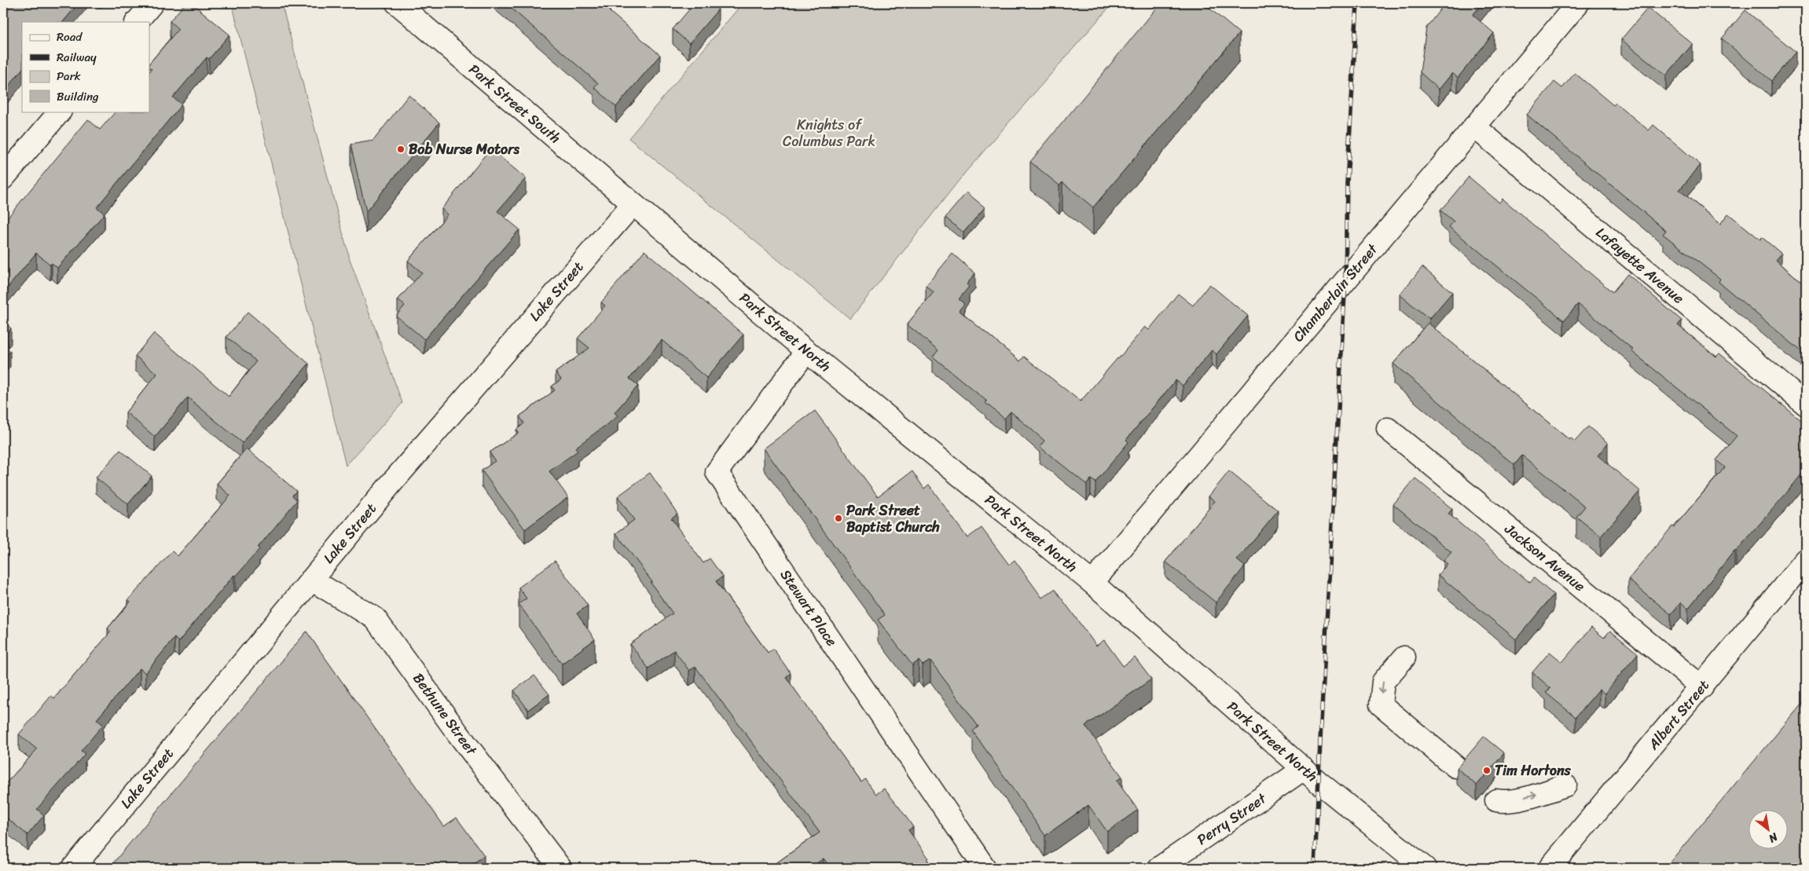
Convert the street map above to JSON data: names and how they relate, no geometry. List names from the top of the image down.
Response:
{
  "streets": {
    "street": [
      "Park Street South",
      "Lafayette Avenue",
      "Lake Street",
      "Chamberlain Street",
      "Park Street North",
      "Jackson Avenue",
      "Stewart Place",
      "Bethune Street",
      "Albert Street",
      "Perry Street"
    ]
  },
  "crossings": [
    ["Park Street South", "Lake Street"],
    ["Park Street South", "Park Street North"],
    ["Lafayette Avenue", "Chamberlain Street"],
    ["Lake Street", "Park Street North"],
    ["Lake Street", "Bethune Street"],
    ["Chamberlain Street", "Park Street North"],
    ["Park Street North", "Stewart Place"],
    ["Park Street North", "Perry Street"],
    ["Jackson Avenue", "Albert Street"]
  ],
  "parks": ["Knights of Columbus Park"],
  "places": ["Bob Nurse Motors", "Park Street Baptist Church", "Tim Hortons"],
  "legend": [
    "Road",
    "Railway",
    "Park",
    "Building"
  ],
  "north": "bottom right"
}
